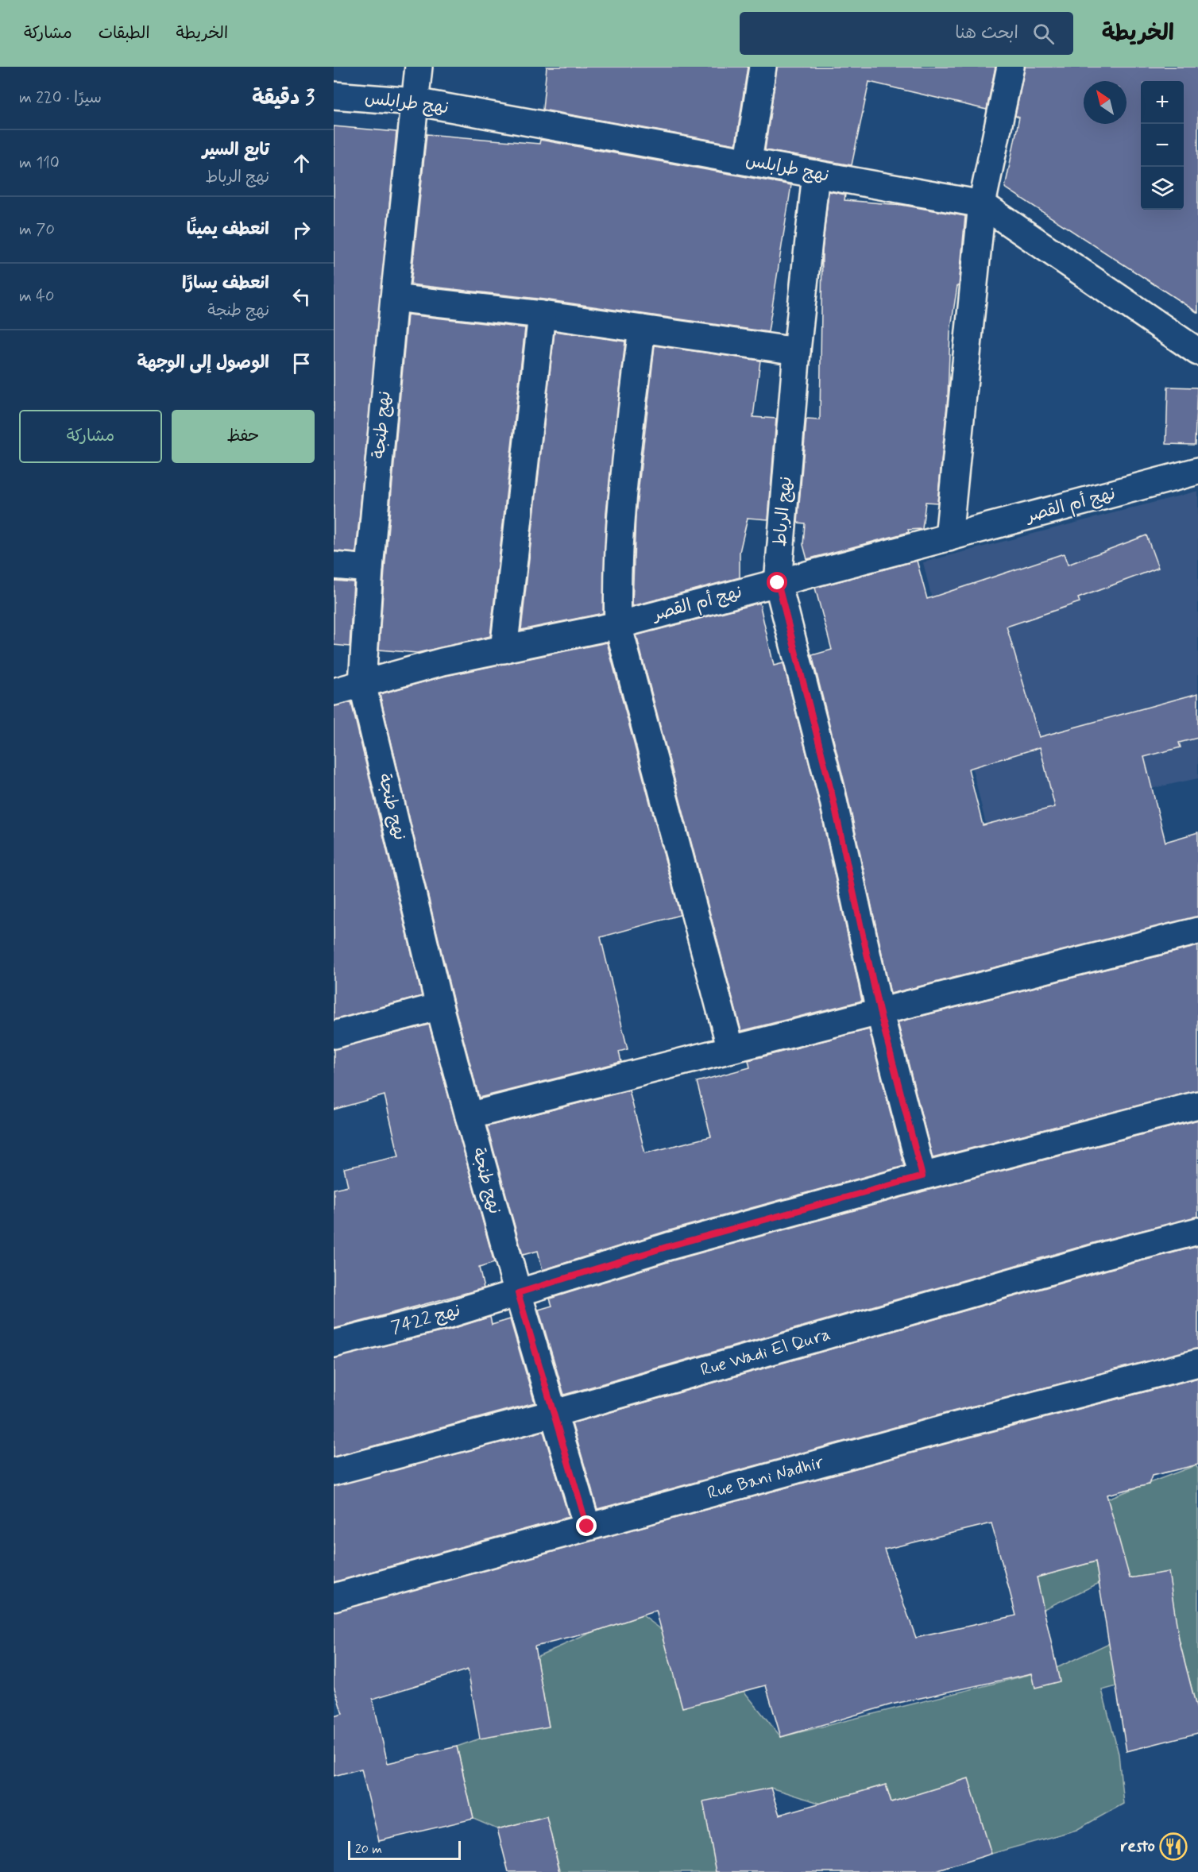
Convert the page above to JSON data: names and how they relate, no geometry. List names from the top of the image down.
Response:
{
  "streets": {
    "street": [
      "نهج طرابلس",
      "نهج طنجة",
      "نهج أم القصر",
      "نهج الرباط",
      "نهج 7422",
      "Rue Wadi El Qura",
      "Rue Bani Nadhir"
    ]
  },
  "crossings": [
    ["نهج طرابلس", "نهج طنجة"],
    ["نهج طرابلس", "نهج الرباط"],
    ["نهج طنجة", "نهج أم القصر"],
    ["نهج طنجة", "نهج 7422"],
    ["نهج طنجة", "Rue Wadi El Qura"],
    ["نهج طنجة", "Rue Bani Nadhir"],
    ["نهج أم القصر", "نهج الرباط"],
    ["نهج الرباط", "نهج 7422"]
  ],
  "places": {
    "restaurant": ["resto"]
  },
  "scale_bar": "20 m",
  "north": "top left",
  "page": {
    "header": "الخريطة",
    "search": "ابحث هنا",
    "nav": ["الخريطة", "الطبقات", "مشاركة"],
    "heading": ["3 دقيقة", "سيرًا · 220 m"],
    "map_buttons": ["+", "−"],
    "list": [
      ["تابع السير", "نهج الرباط", "110 m"],
      ["انعطف يمينًا", "70 m"],
      ["انعطف يسارًا", "نهج طنجة", "40 m"],
      "الوصول إلى الوجهة"
    ],
    "buttons": ["حفظ", "مشاركة"],
    "scale": "20 m"
  }
}
